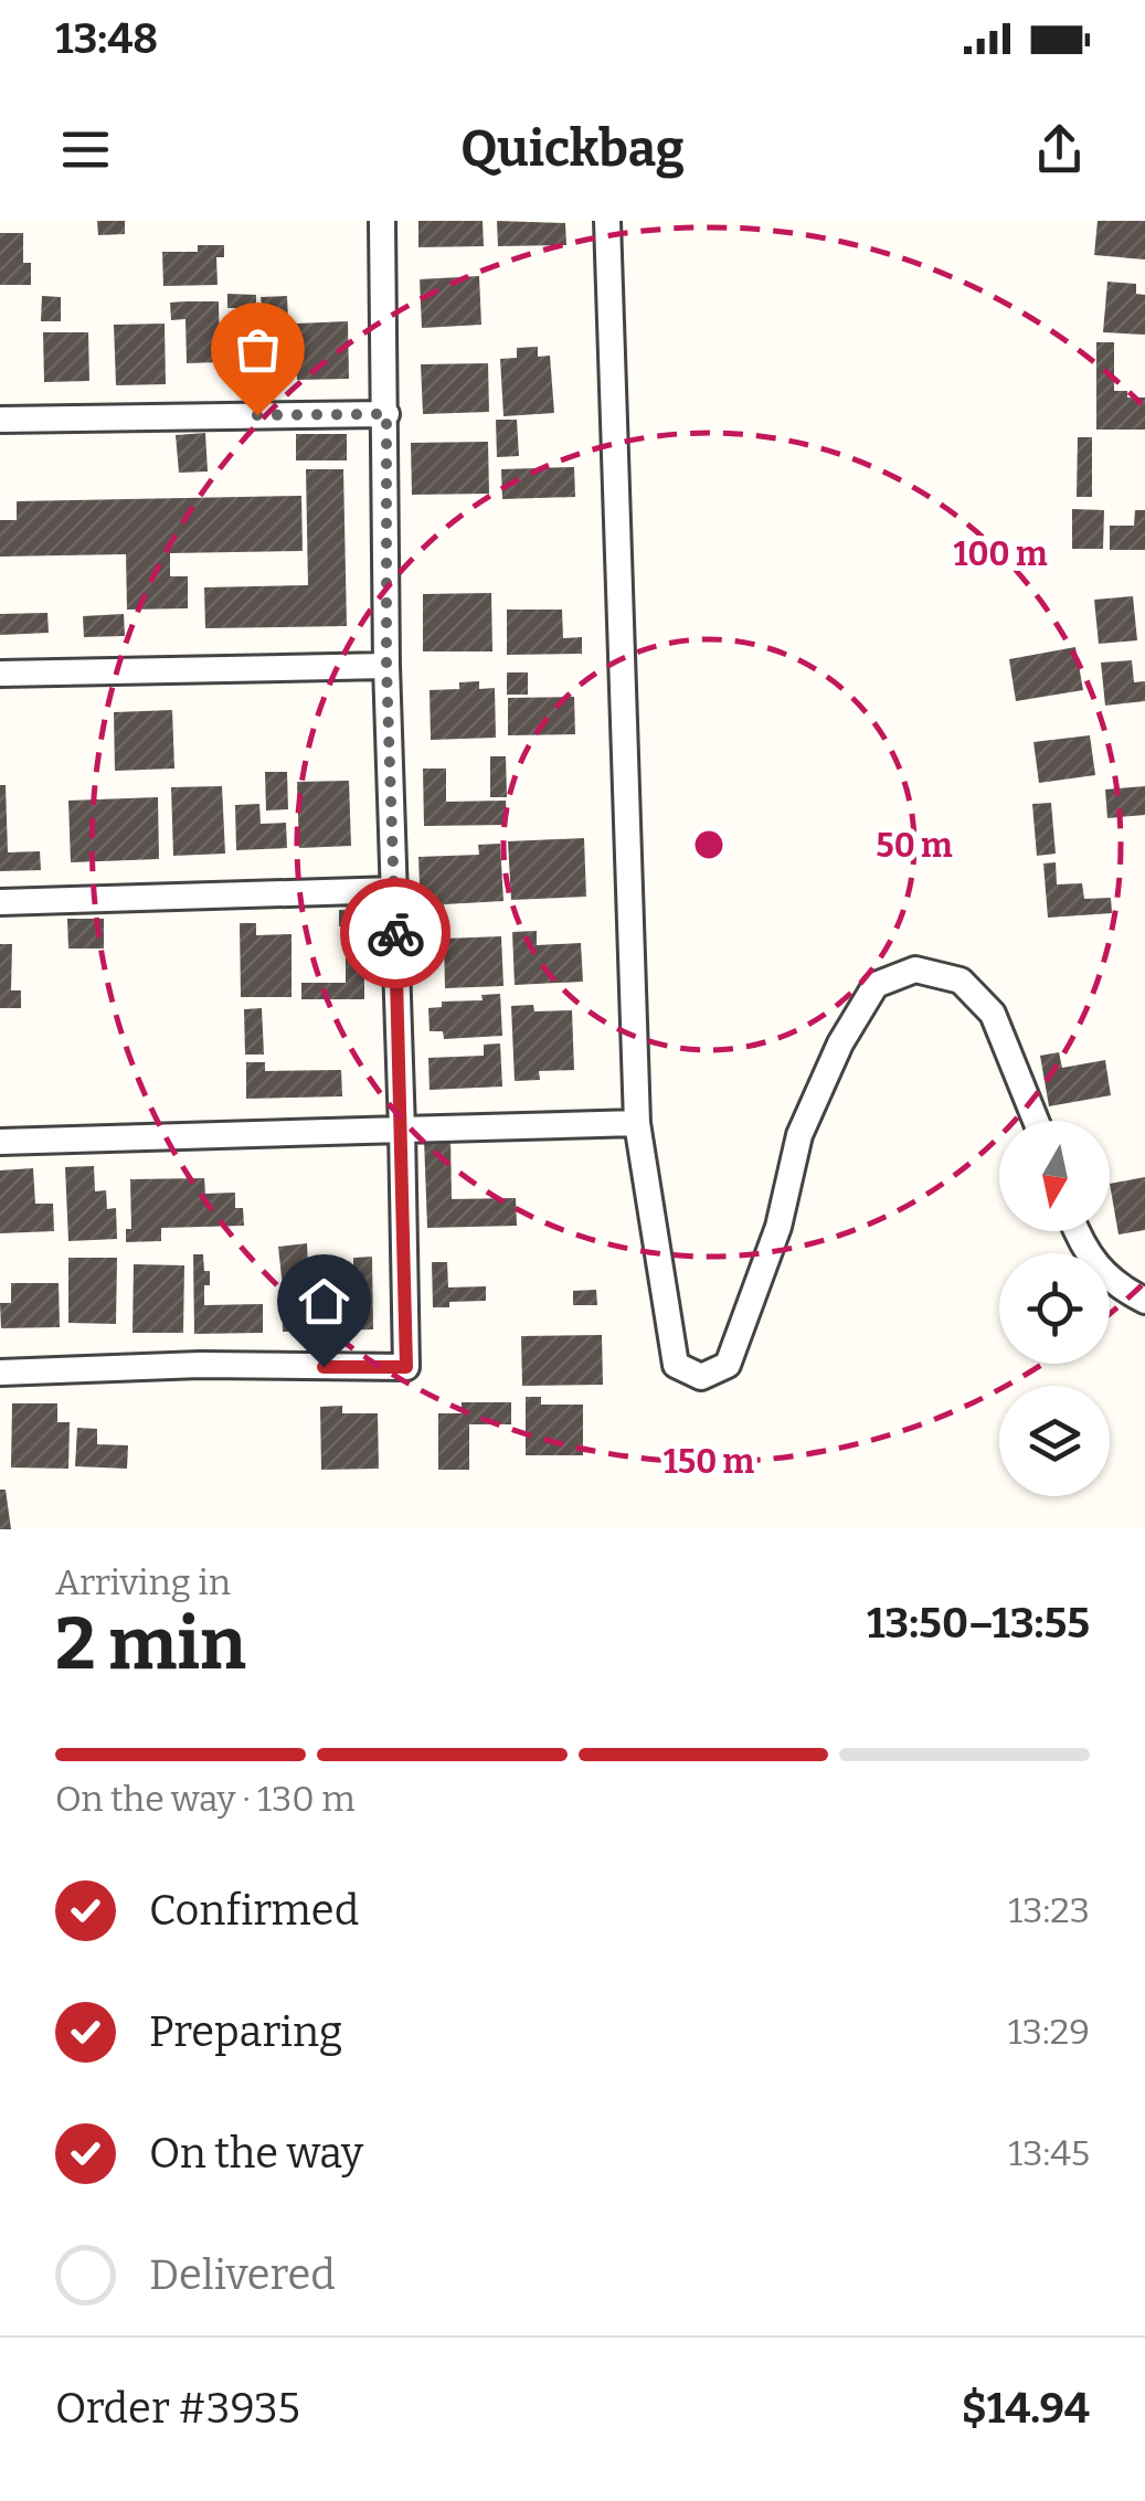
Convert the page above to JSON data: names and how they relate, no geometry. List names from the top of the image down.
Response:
{
  "north": "bottom",
  "page": {
    "status": "13:48",
    "header": "Quickbag",
    "heading": ["2 min", "Arriving in", "13:50–13:55"],
    "panel": ["Order #3935", "$14.94"],
    "bar": "On the way · 130 m",
    "list": [
      ["Confirmed", "13:23"],
      ["Preparing", "13:29"],
      ["On the way", "13:45"],
      "Delivered"
    ]
  },
  "rings": ["100 m", "50 m", "150 m"]
}
